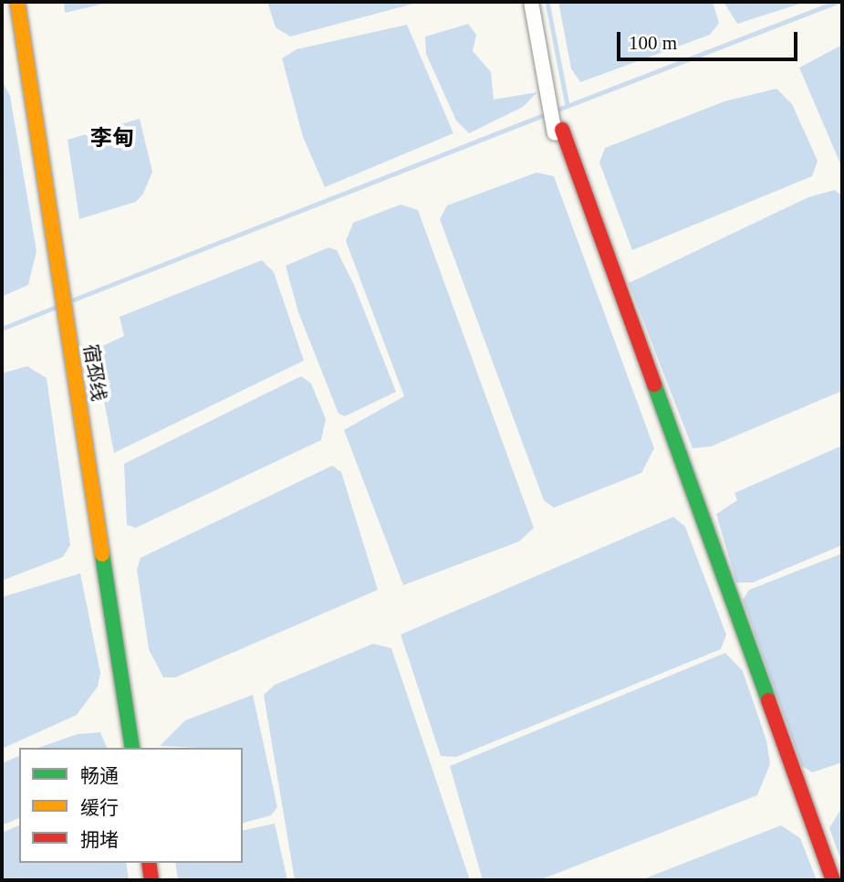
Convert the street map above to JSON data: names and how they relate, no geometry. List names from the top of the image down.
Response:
{
  "streets": {
    "street": ["宿邳线"]
  },
  "districts": ["李甸"],
  "legend": ["畅通", "缓行", "拥堵"],
  "scale_bar": "100 m"
}
